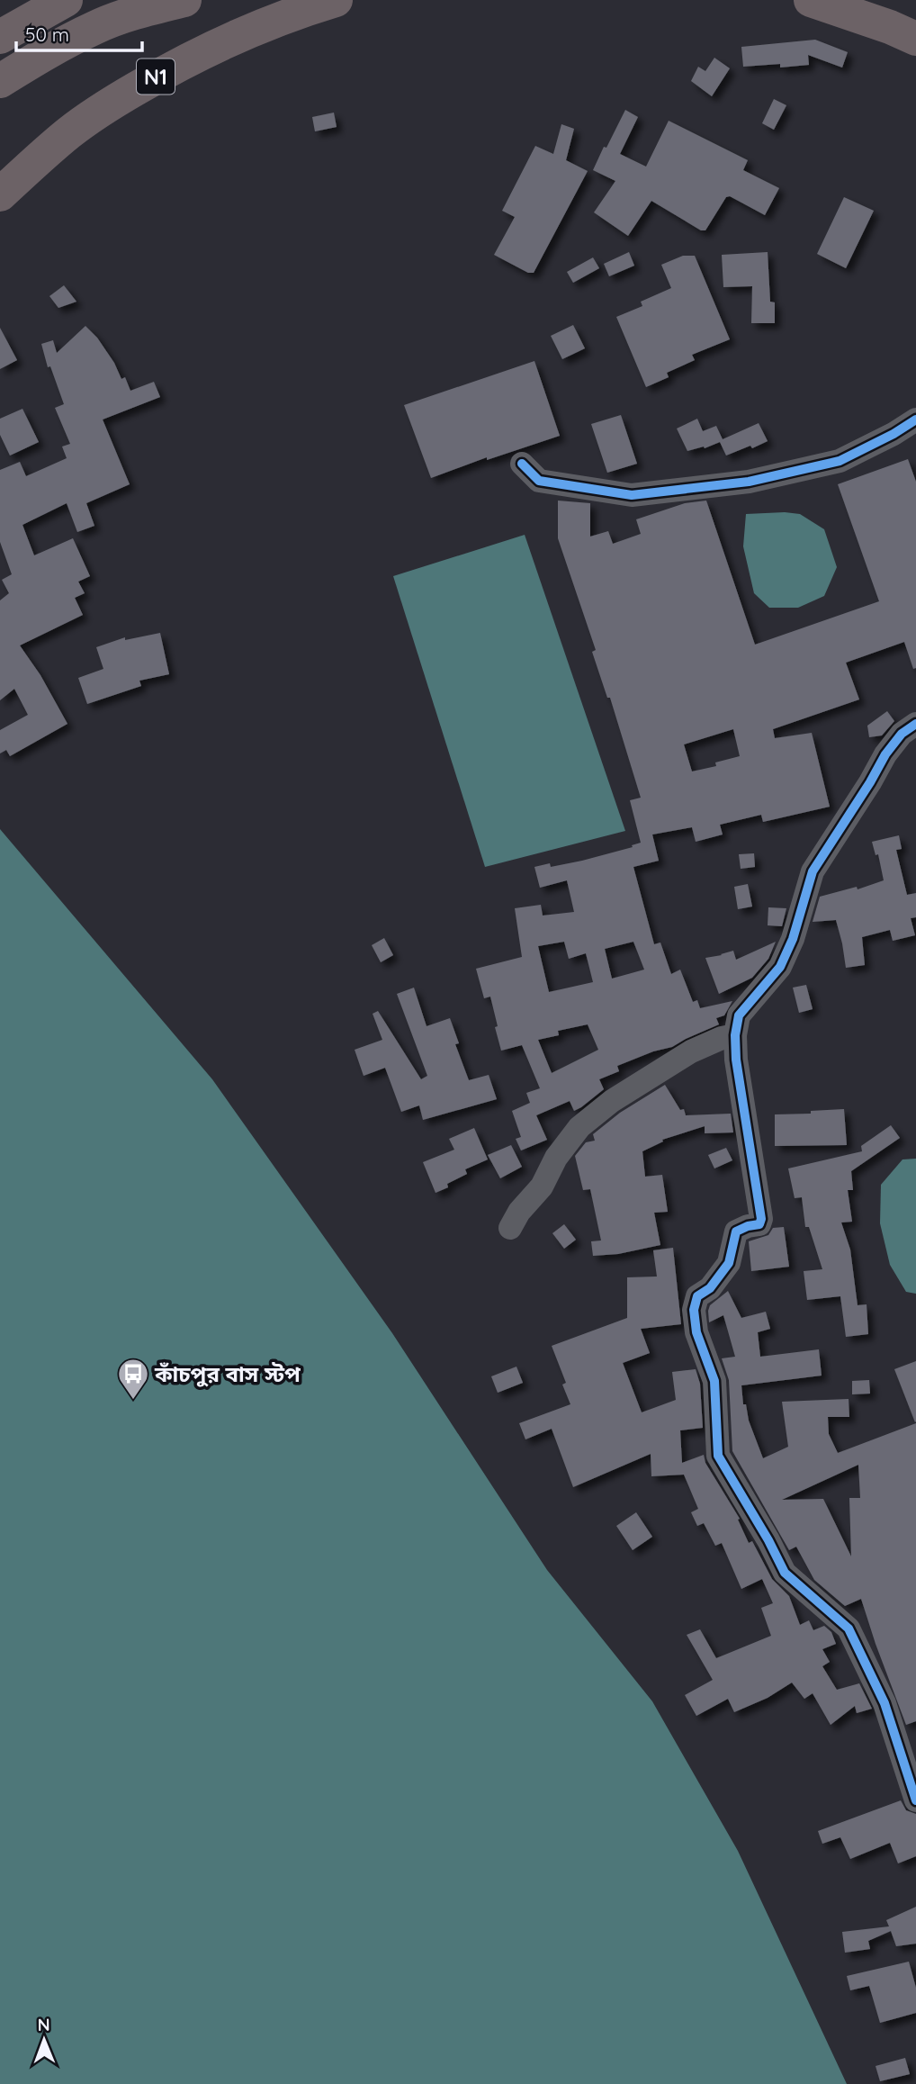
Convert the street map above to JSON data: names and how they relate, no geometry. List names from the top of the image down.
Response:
{
  "streets": {
    "highway": ["N1"]
  },
  "places": {
    "bus stop": ["কাঁচপুর বাস স্টপ"]
  },
  "scale_bar": "50 m",
  "north": "top"
}
